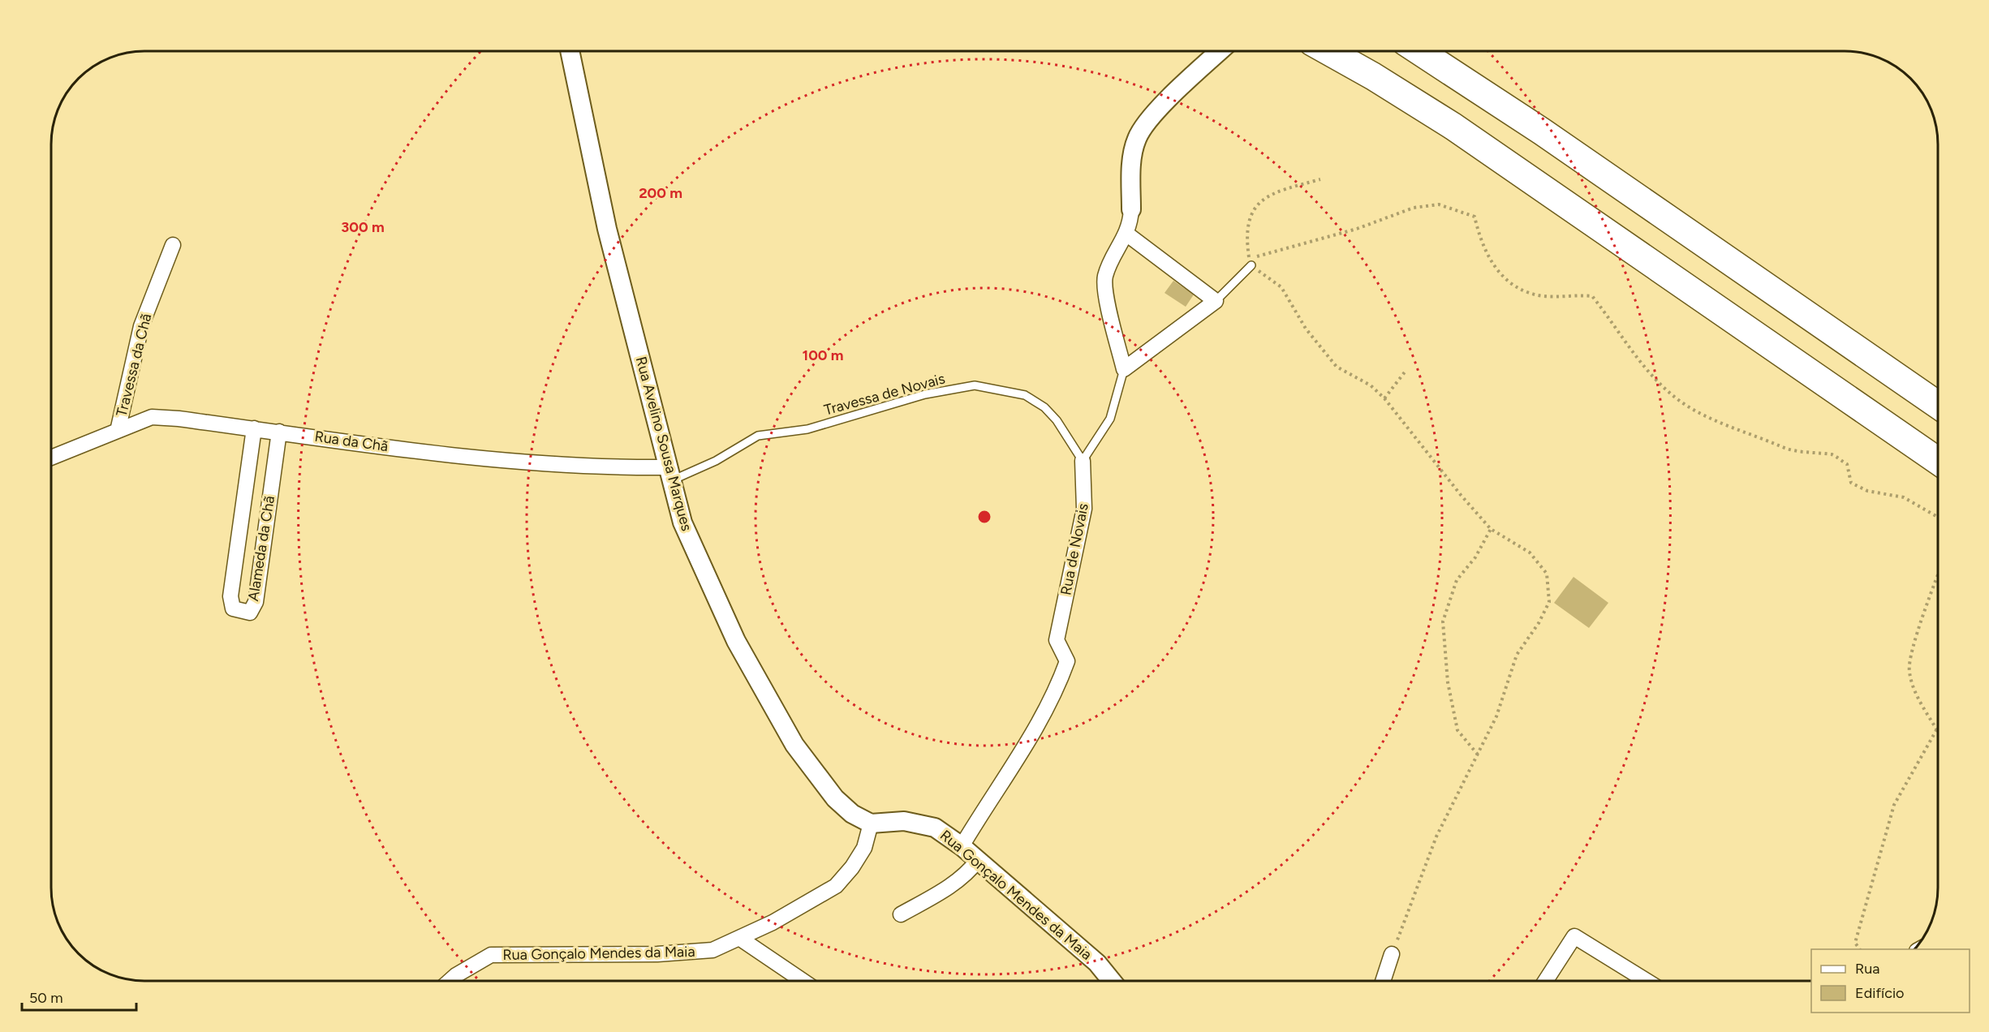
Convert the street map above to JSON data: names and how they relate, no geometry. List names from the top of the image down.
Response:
{
  "streets": {
    "street": [
      "Travessa da Chã",
      "Rua da Chã",
      "Rua Avelino Sousa Marques",
      "Alameda da Chã",
      "Rua de Novais",
      "Rua Gonçalo Mendes da Maia"
    ],
    "lane": ["Travessa de Novais"]
  },
  "crossings": [
    ["Travessa da Chã", "Rua da Chã"],
    ["Travessa de Novais", "Rua da Chã"],
    ["Travessa de Novais", "Rua Avelino Sousa Marques"],
    ["Travessa de Novais", "Rua de Novais"],
    ["Rua da Chã", "Rua Avelino Sousa Marques"],
    ["Rua da Chã", "Alameda da Chã"],
    ["Rua Avelino Sousa Marques", "Rua Gonçalo Mendes da Maia"],
    ["Rua de Novais", "Rua Gonçalo Mendes da Maia"]
  ],
  "legend": ["Rua", "Edifício"],
  "scale_bar": "50 m",
  "rings": ["200 m", "300 m", "100 m"]
}
